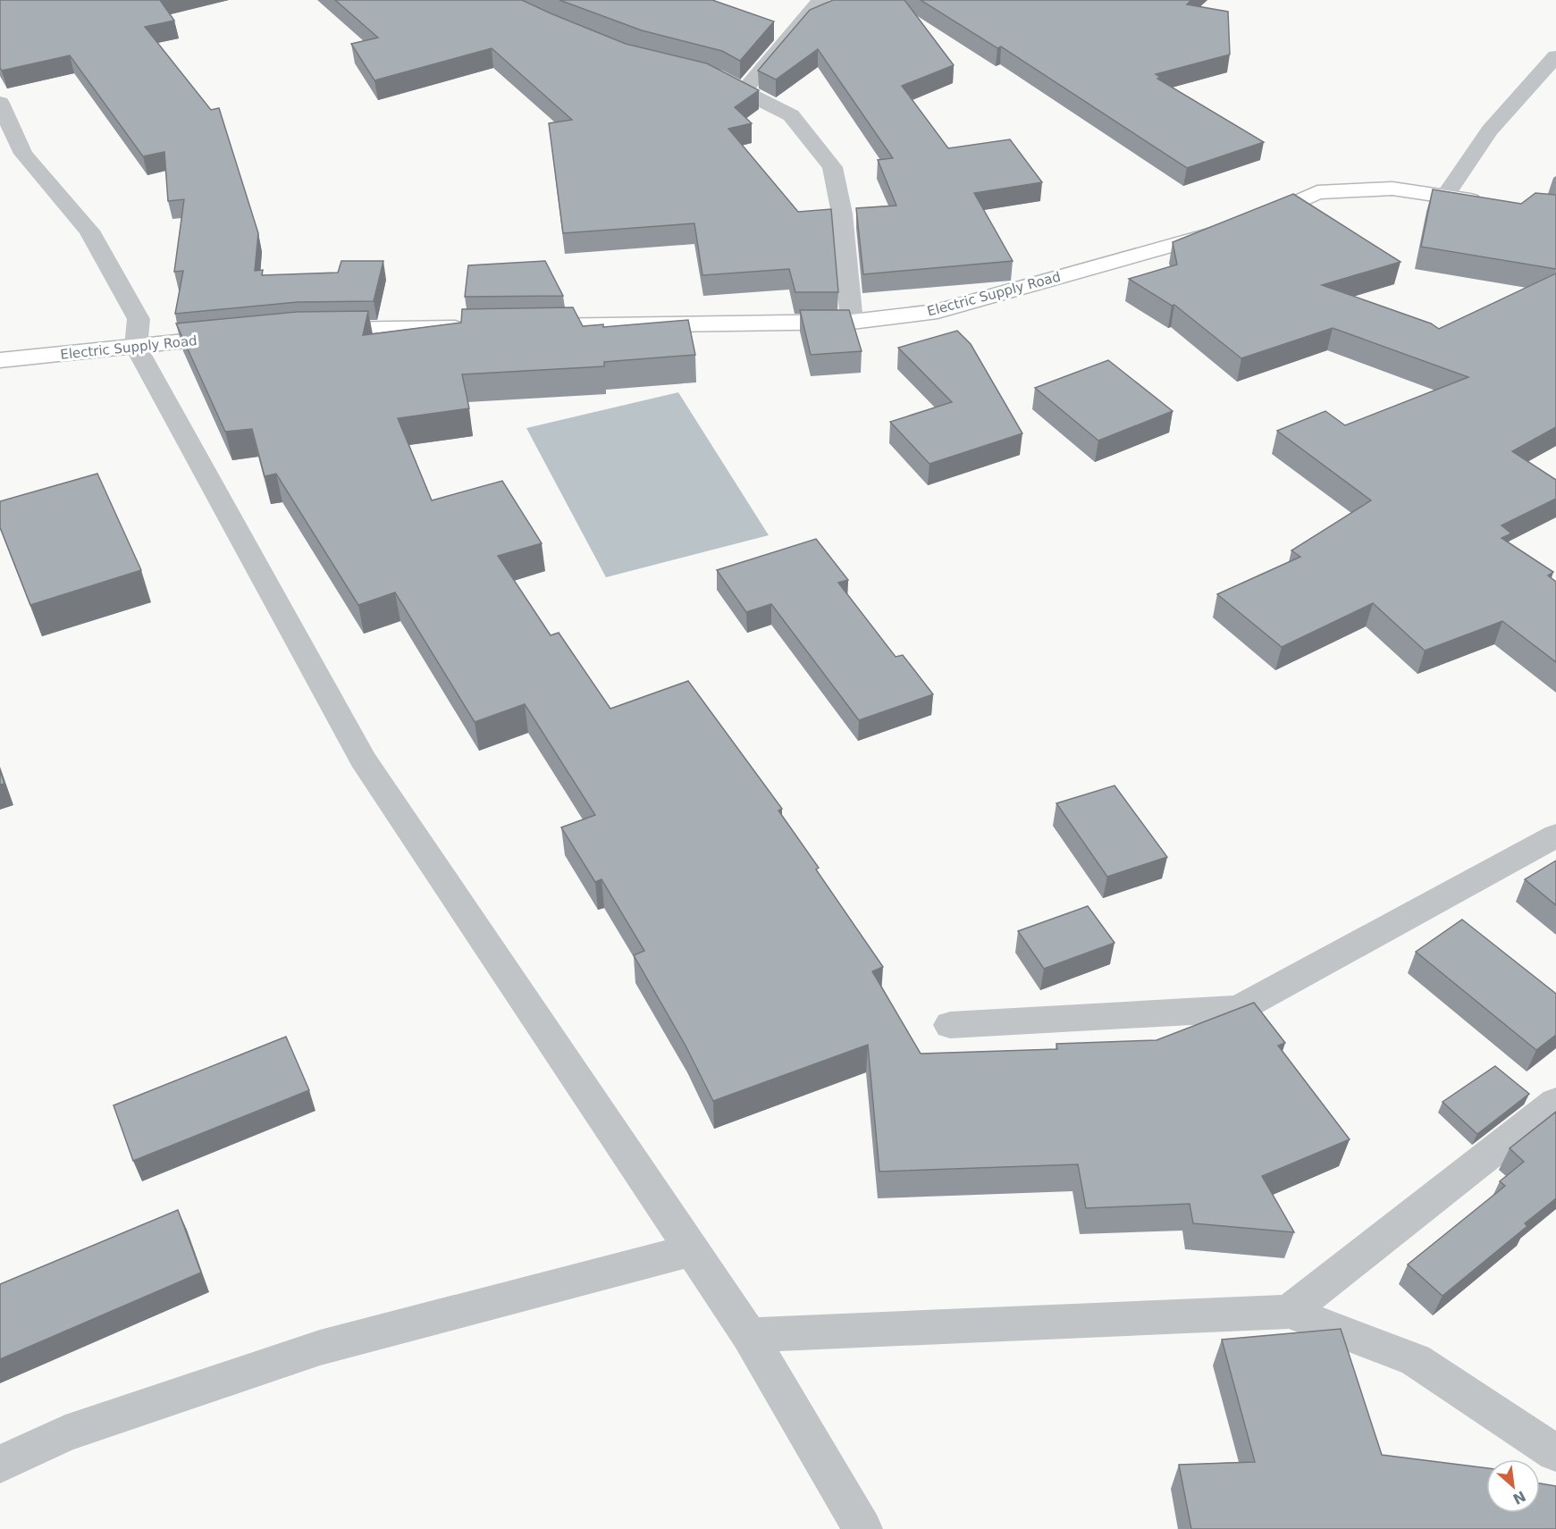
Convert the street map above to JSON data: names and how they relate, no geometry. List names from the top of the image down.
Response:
{
  "streets": {
    "main road": ["Electric Supply Road"]
  },
  "north": "bottom right"
}
